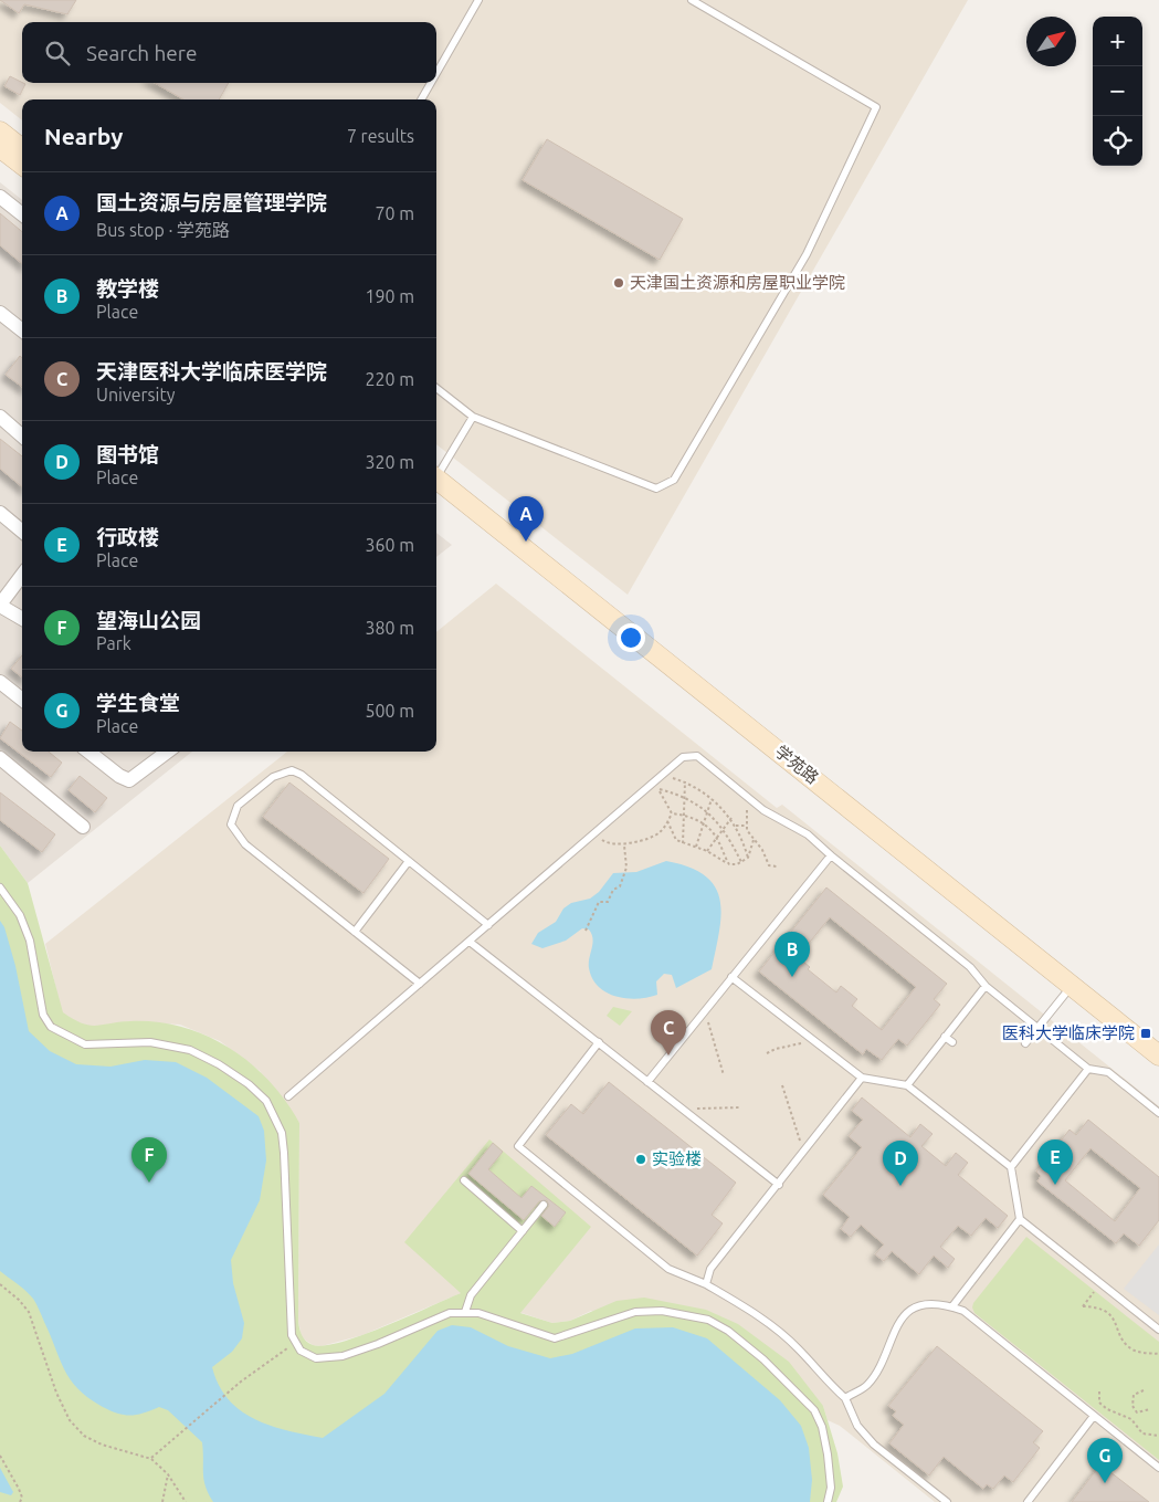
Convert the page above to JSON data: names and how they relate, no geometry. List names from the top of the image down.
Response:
{
  "streets": {
    "street": ["学苑路"]
  },
  "places": {
    "other": ["天津国土资源和房屋职业学院", "实验楼"],
    "transit": ["医科大学临床学院"]
  },
  "north": "top right",
  "page": {
    "map_buttons": ["+", "−"],
    "search": "Search here",
    "heading": ["Nearby", "7 results"],
    "list": [
      {
        "mark": "A",
        "name": "国土资源与房屋管理学院",
        "note": "Bus stop · 学苑路",
        "value": "70 m"
      },
      {
        "mark": "B",
        "name": "教学楼",
        "note": "Place",
        "value": "190 m"
      },
      {
        "mark": "C",
        "name": "天津医科大学临床医学院",
        "note": "University",
        "value": "220 m"
      },
      {
        "mark": "D",
        "name": "图书馆",
        "note": "Place",
        "value": "320 m"
      },
      {
        "mark": "E",
        "name": "行政楼",
        "note": "Place",
        "value": "360 m"
      },
      {
        "mark": "F",
        "name": "望海山公园",
        "note": "Park",
        "value": "380 m"
      },
      {
        "mark": "G",
        "name": "学生食堂",
        "note": "Place",
        "value": "500 m"
      }
    ],
    "pins": [
      "A",
      "B",
      "C",
      "F",
      "E",
      "D",
      "G"
    ]
  }
}
